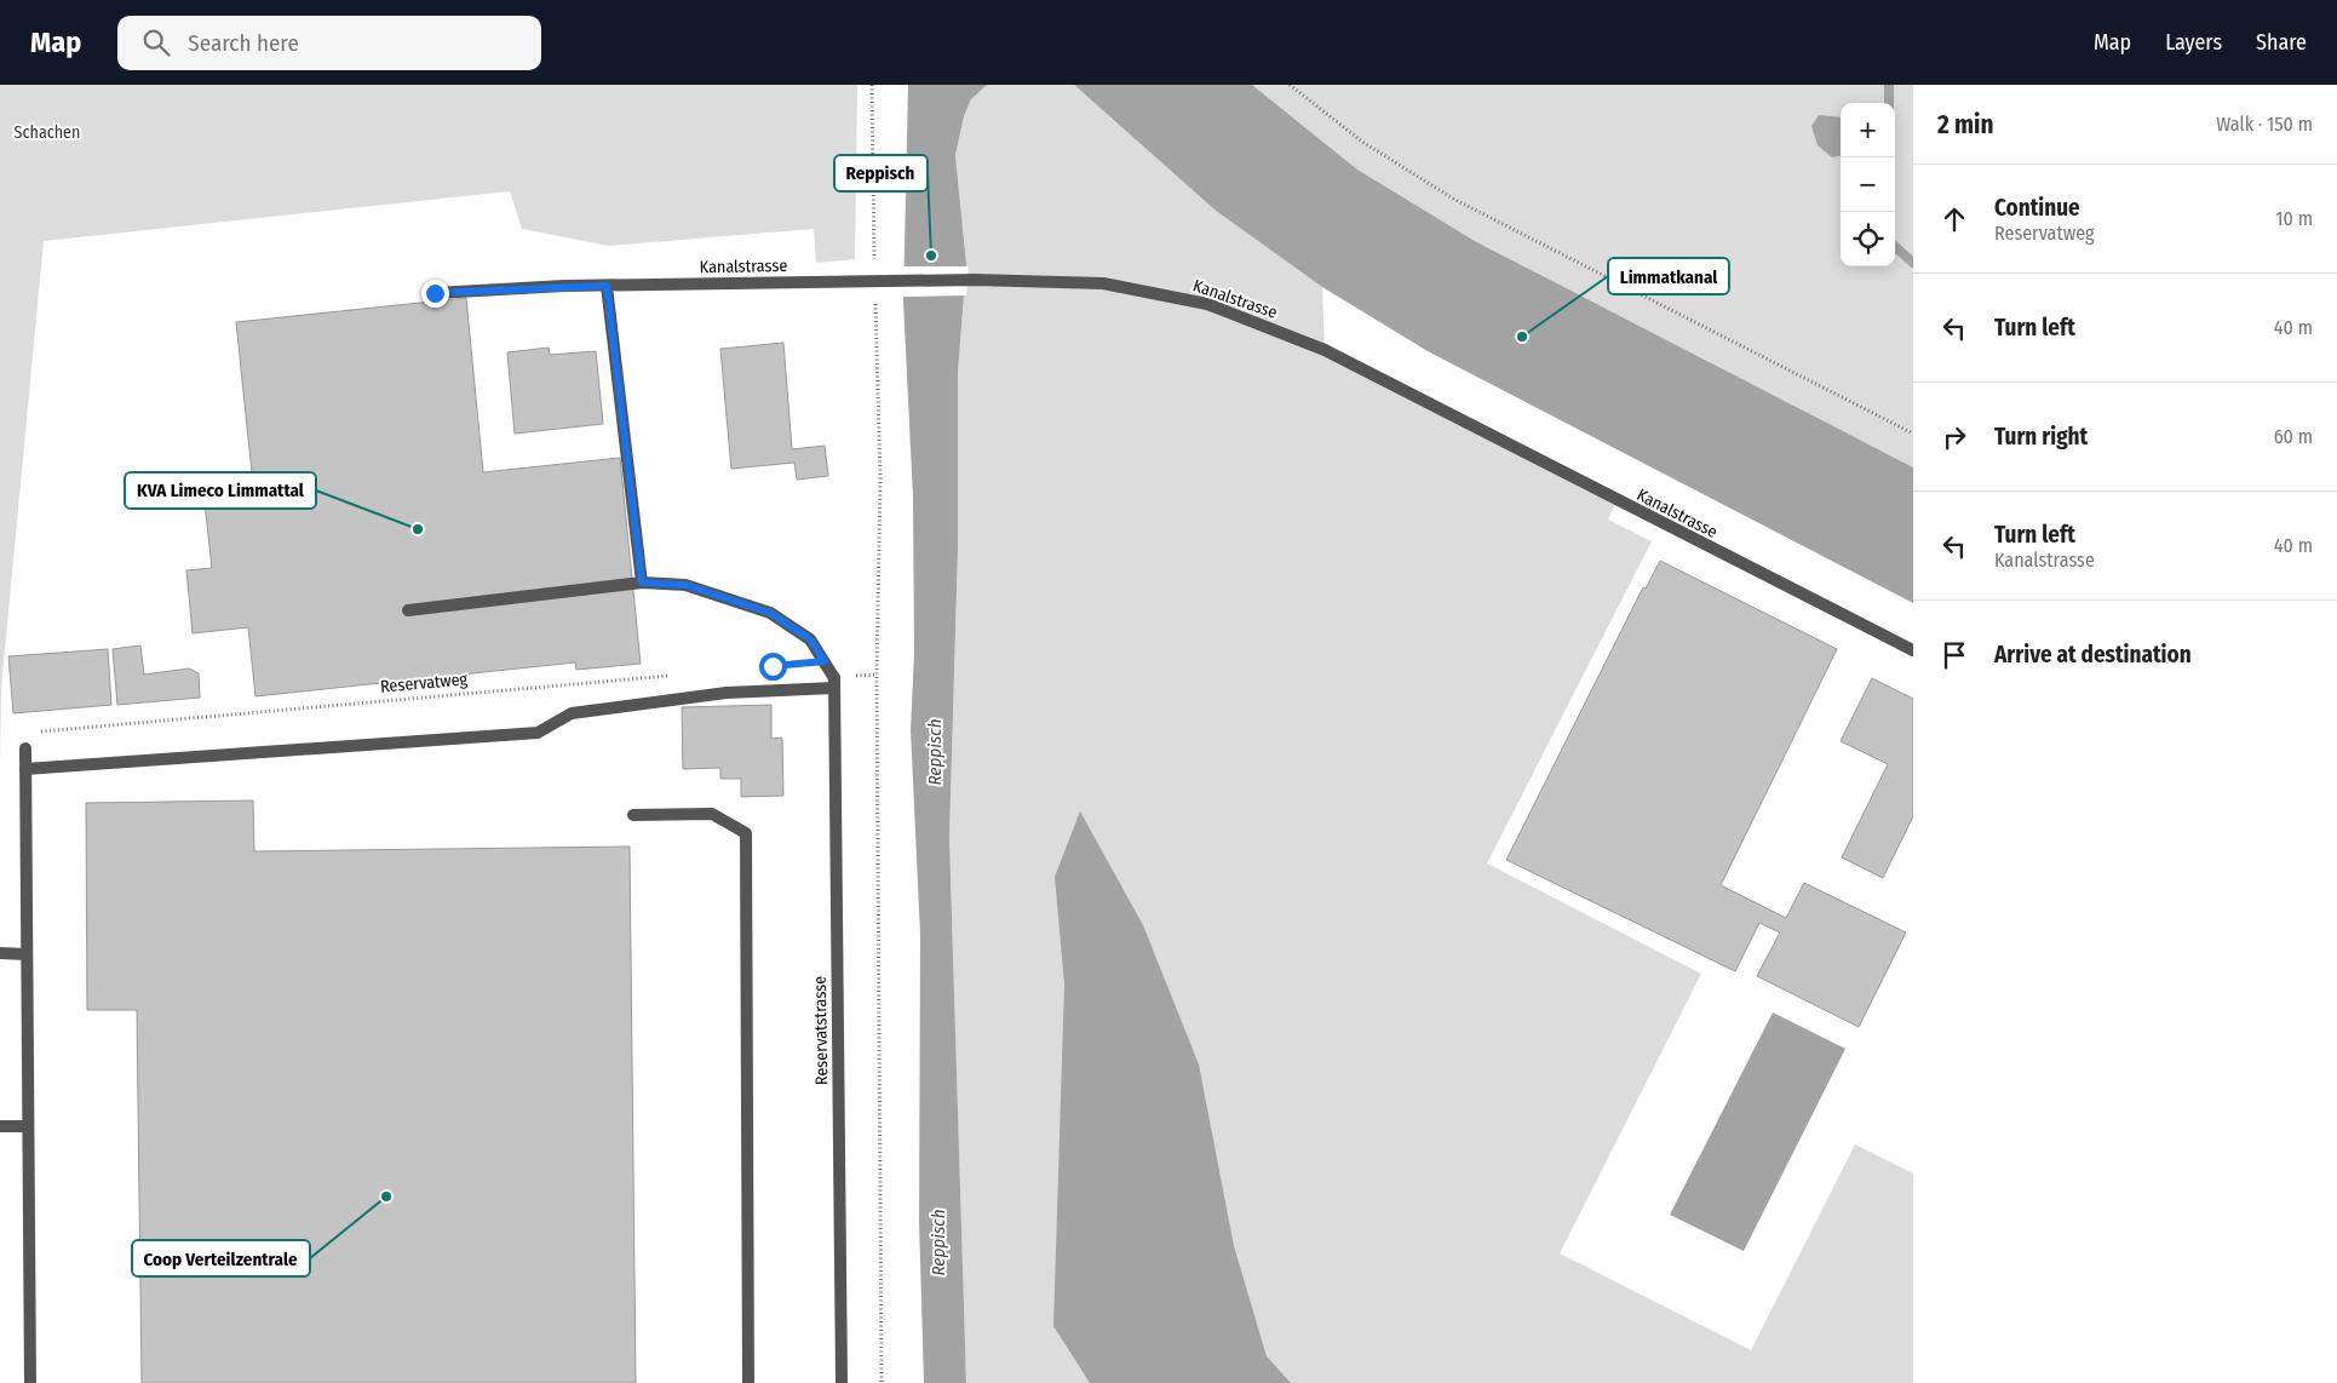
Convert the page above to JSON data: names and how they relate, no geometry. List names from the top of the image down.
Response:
{
  "streets": {
    "street": ["Kanalstrasse", "Reservatstrasse"],
    "path": ["Reservatweg"]
  },
  "water": ["Reppisch"],
  "parks": ["Schachen"],
  "places": [
    "Reppisch",
    "Limmatkanal",
    "KVA Limeco Limmattal",
    "Coop Verteilzentrale"
  ],
  "page": {
    "header": "Map",
    "search": "Search here",
    "nav": ["Map", "Layers", "Share"],
    "heading": ["2 min", "Walk · 150 m"],
    "map_buttons": ["+", "−"],
    "list": [
      ["Continue", "Reservatweg", "10 m"],
      ["Turn left", "40 m"],
      ["Turn right", "60 m"],
      ["Turn left", "Kanalstrasse", "40 m"],
      "Arrive at destination"
    ]
  }
}
